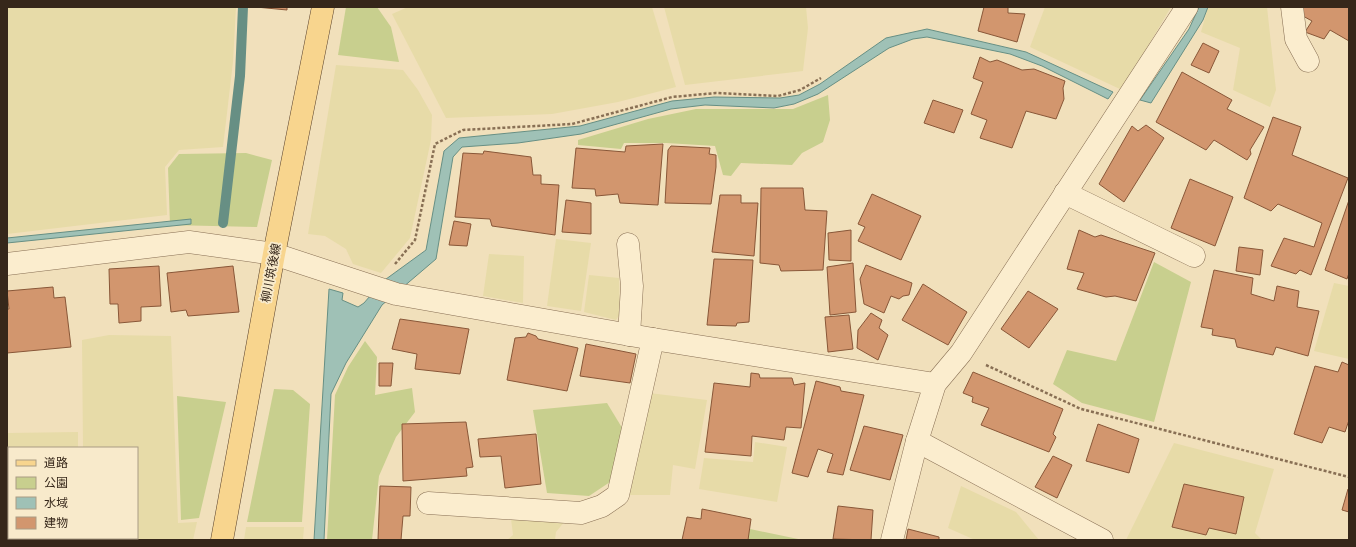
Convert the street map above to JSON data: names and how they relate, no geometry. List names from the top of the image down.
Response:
{
  "streets": {
    "main road": ["柳川筑後線"]
  },
  "legend": [
    "道路",
    "公園",
    "水域",
    "建物"
  ]
}
